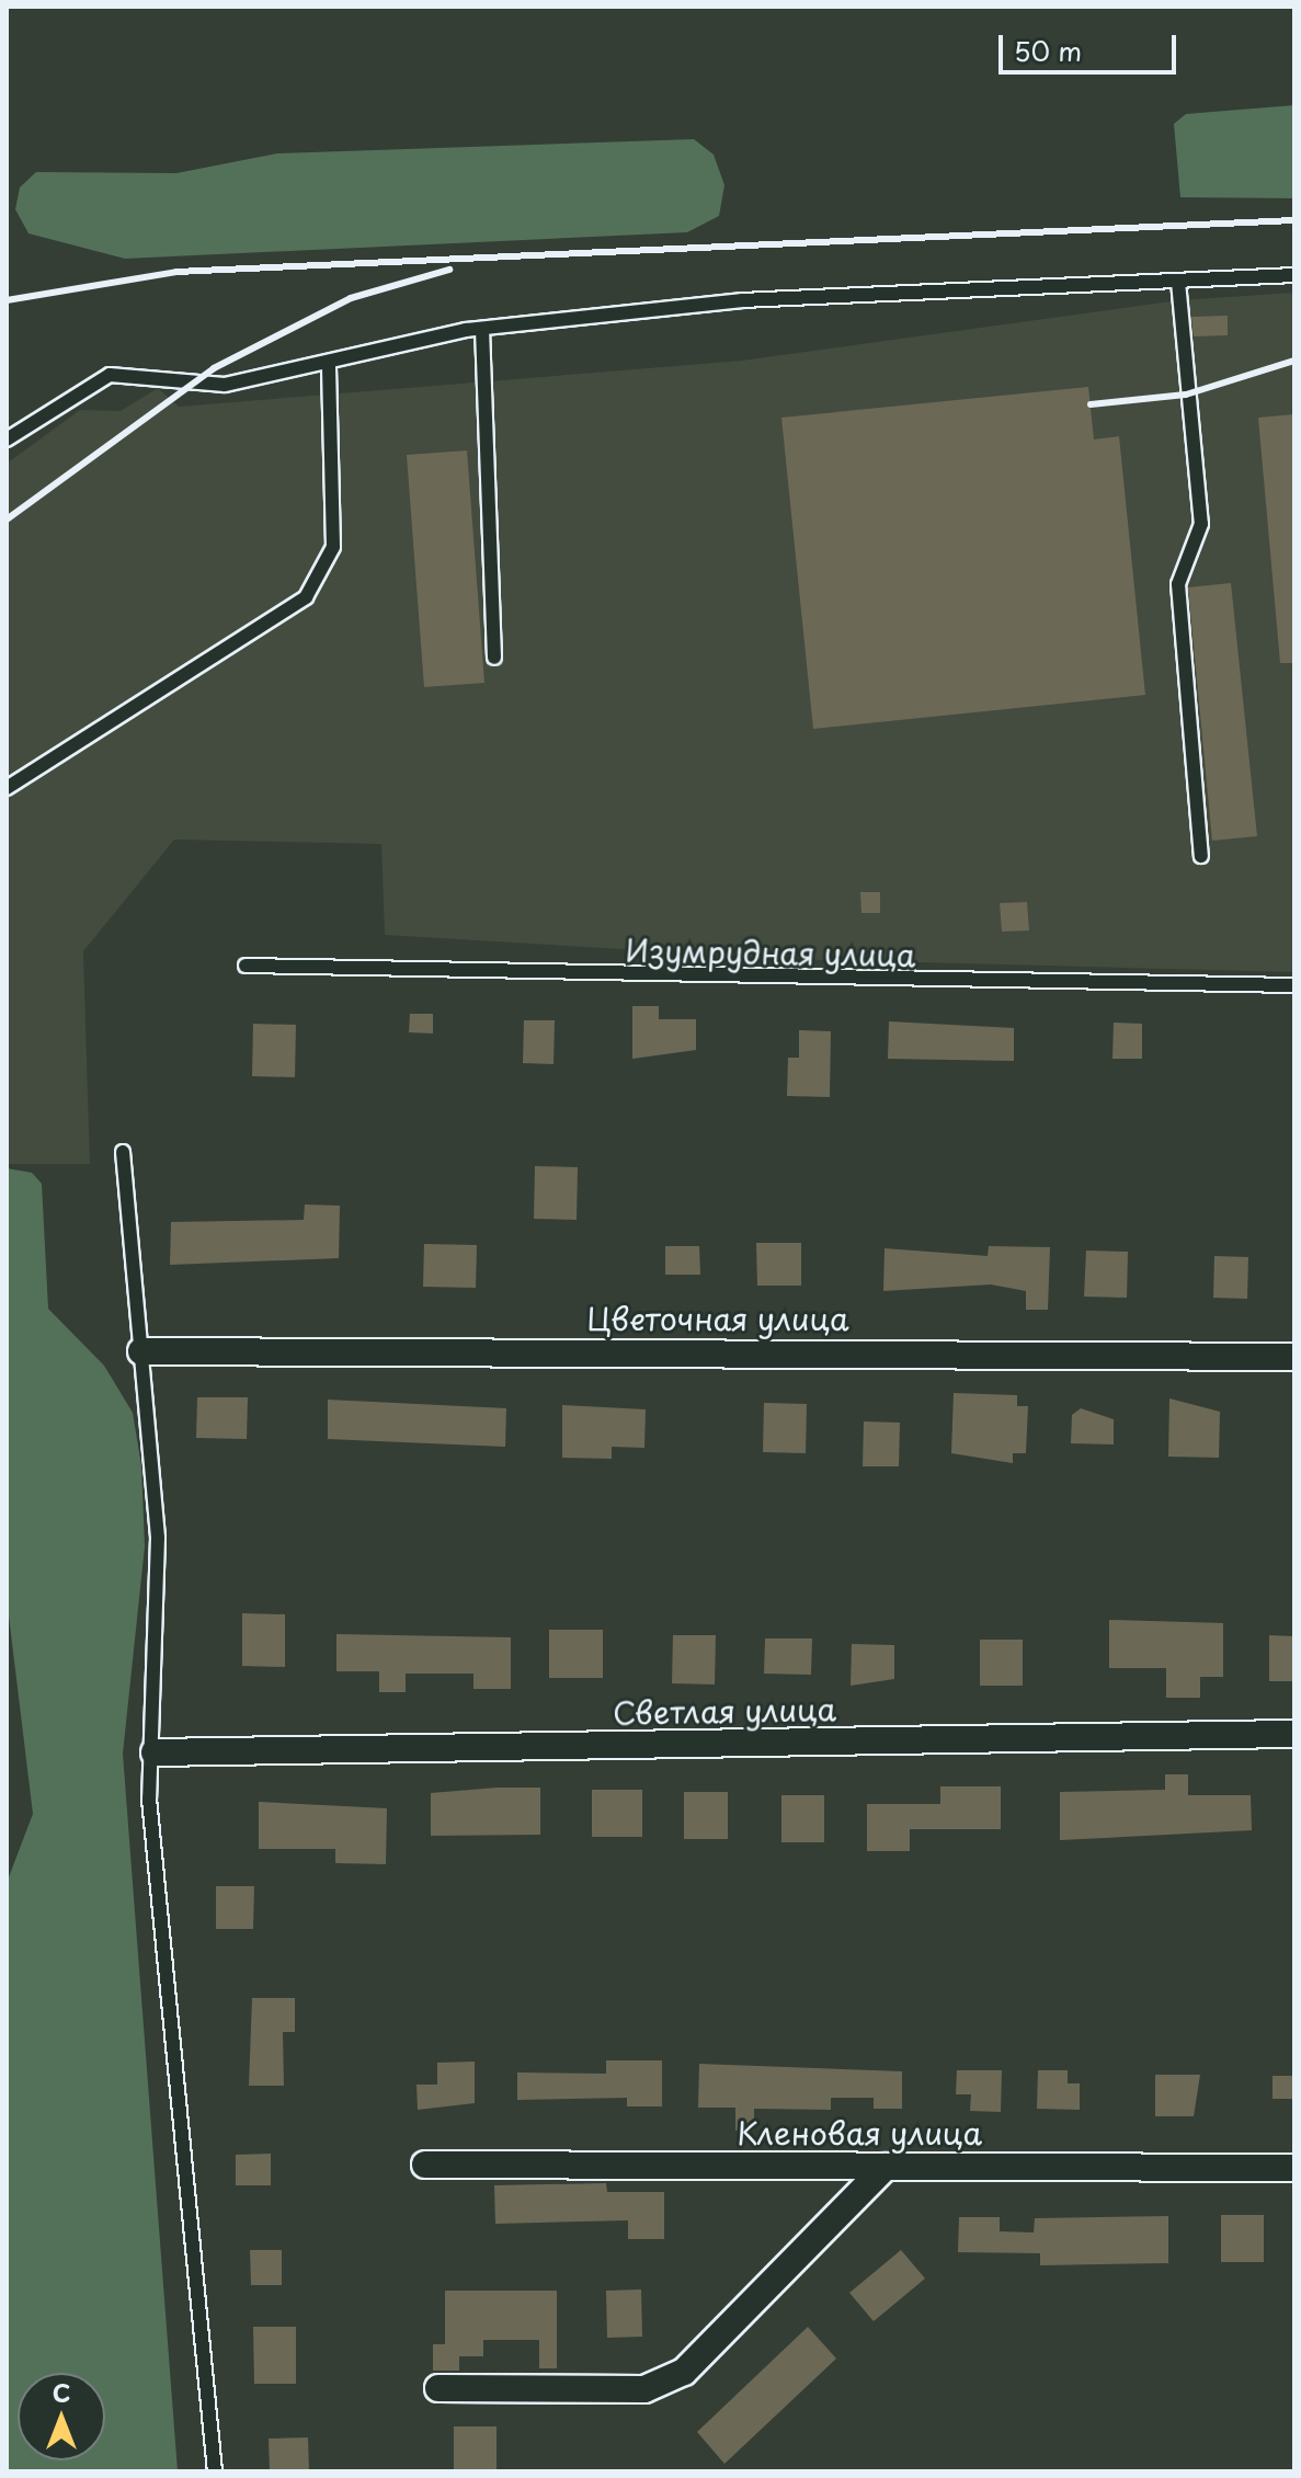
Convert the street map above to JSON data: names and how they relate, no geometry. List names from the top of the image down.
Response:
{
  "streets": {
    "street": ["Цветочная улица", "Светлая улица", "Кленовая улица"],
    "lane": ["Изумрудная улица"]
  },
  "scale_bar": "50 m",
  "north": "top"
}
